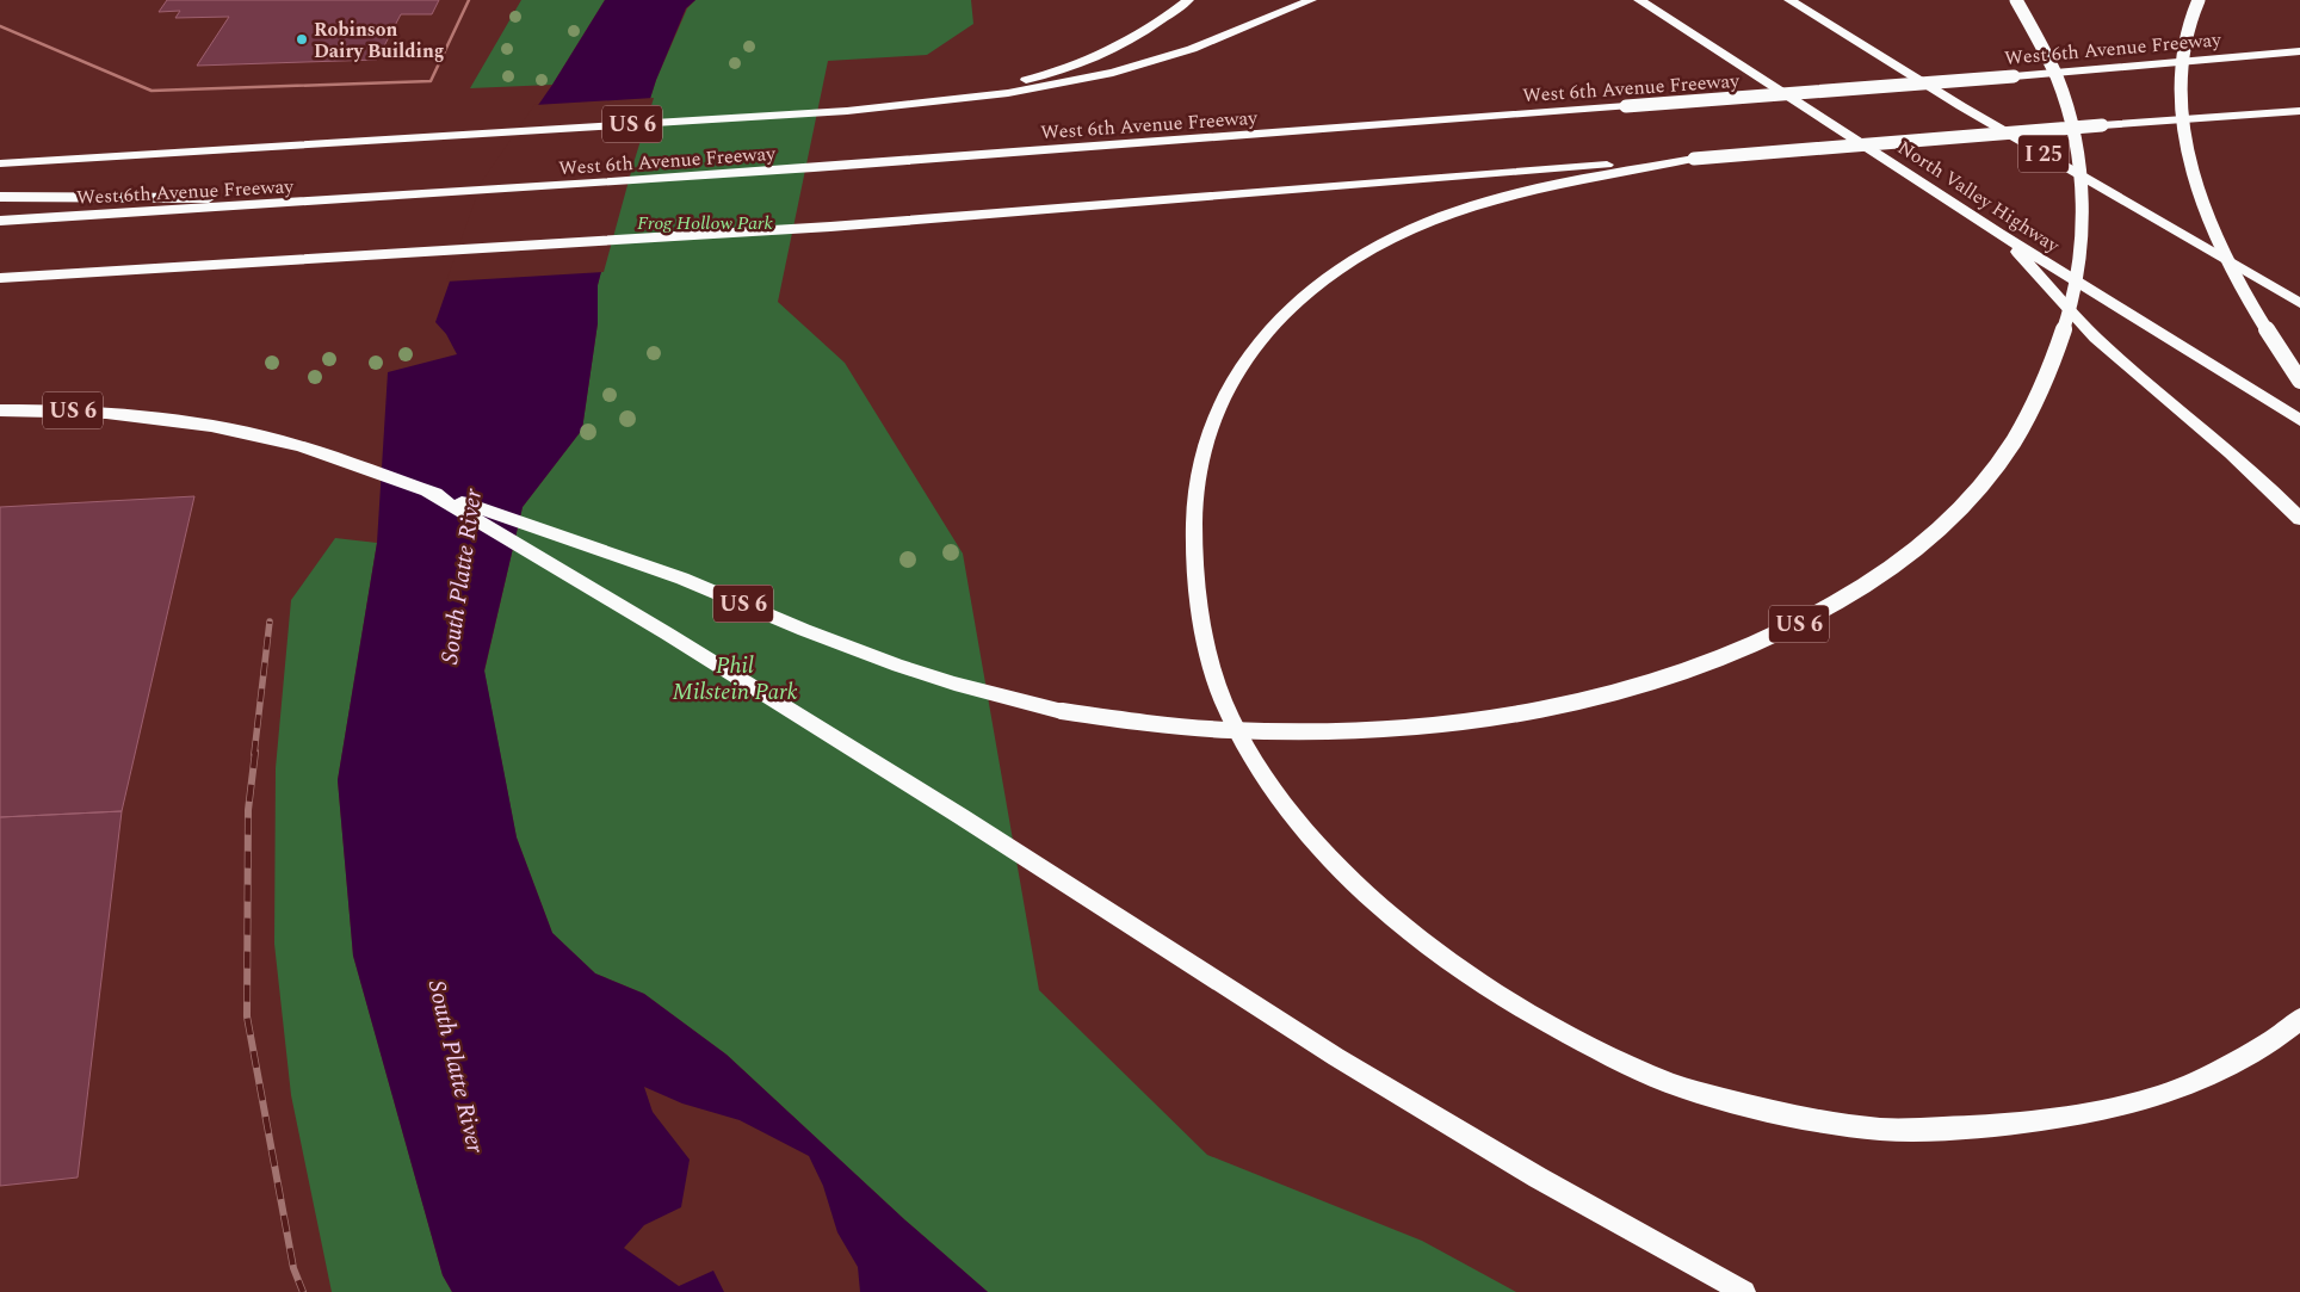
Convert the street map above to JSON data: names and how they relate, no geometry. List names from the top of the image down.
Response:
{
  "streets": {
    "highway": [
      "West 6th Avenue Freeway",
      "US 6",
      "I 25",
      "North Valley Highway"
    ]
  },
  "water": ["South Platte River"],
  "parks": ["Frog Hollow Park", "Phil Milstein Park"],
  "places": ["Robinson Dairy Building"]
}
